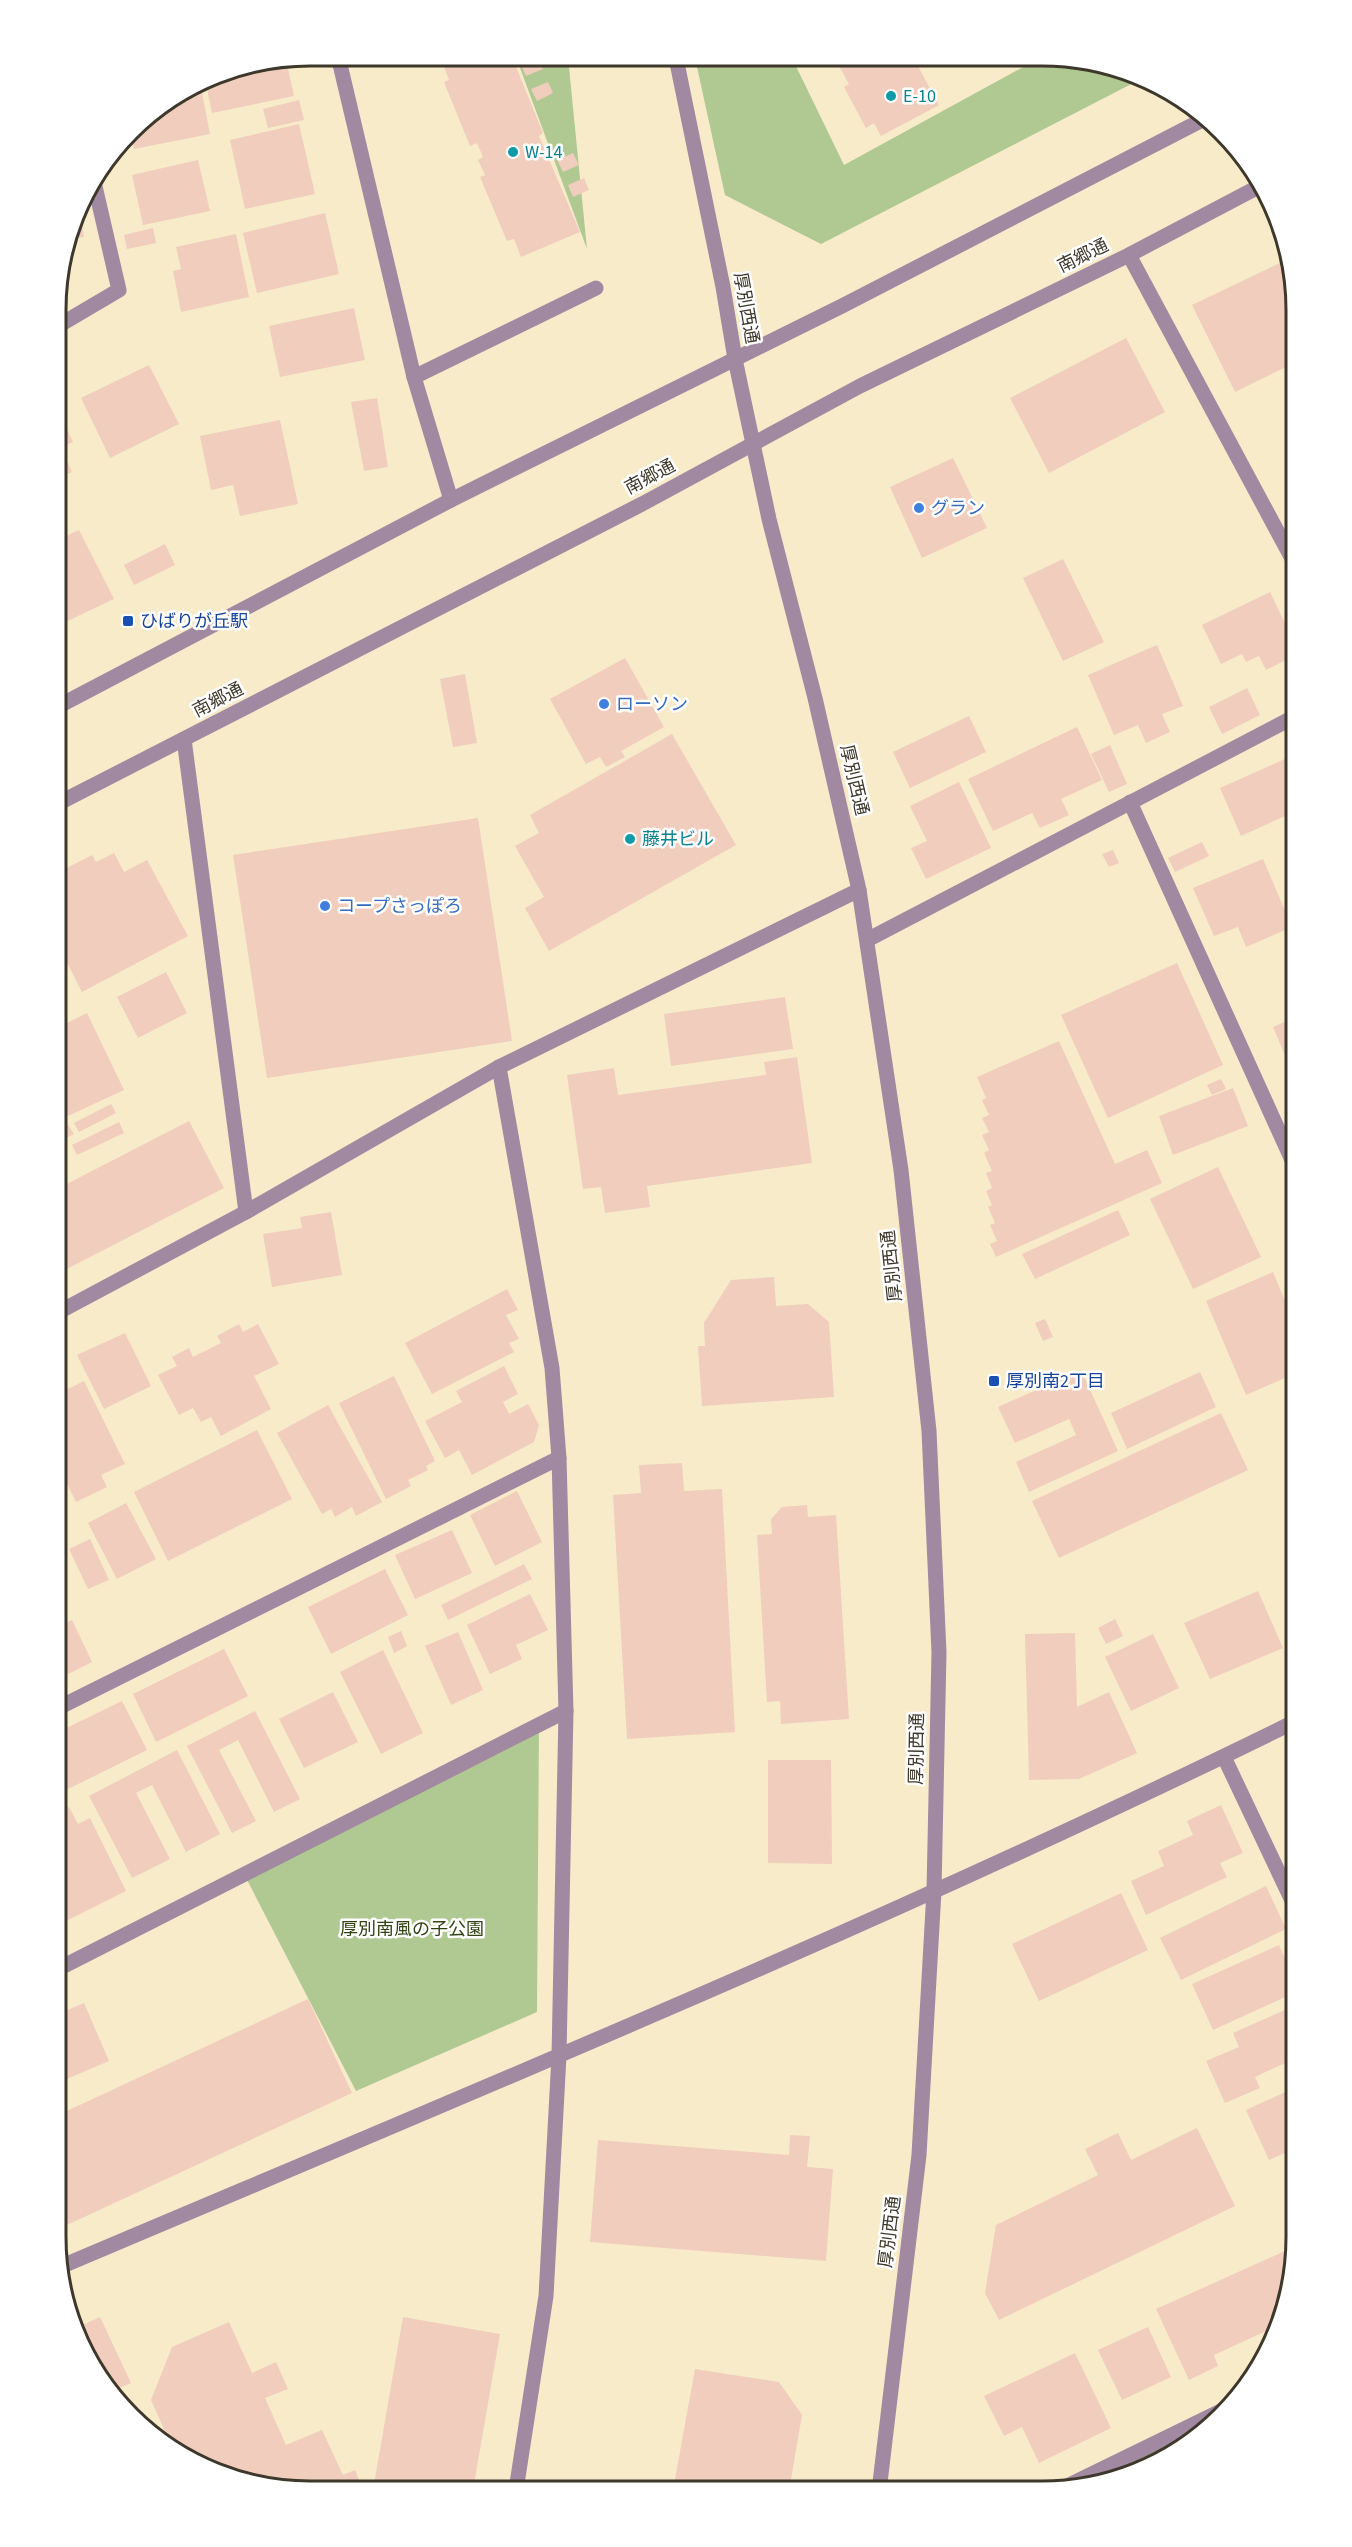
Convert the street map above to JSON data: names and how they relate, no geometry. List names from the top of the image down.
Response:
{
  "streets": {
    "street": ["南郷通", "厚別西通"]
  },
  "crossings": [
    ["南郷通", "厚別西通"]
  ],
  "parks": ["厚別南風の子公園"],
  "places": {
    "other": [
      "E-10",
      "W-14",
      "グラン",
      "ローソン",
      "藤井ビル",
      "コープさっぽろ"
    ],
    "transit": ["ひばりが丘駅", "厚別南2丁目"]
  }
}
